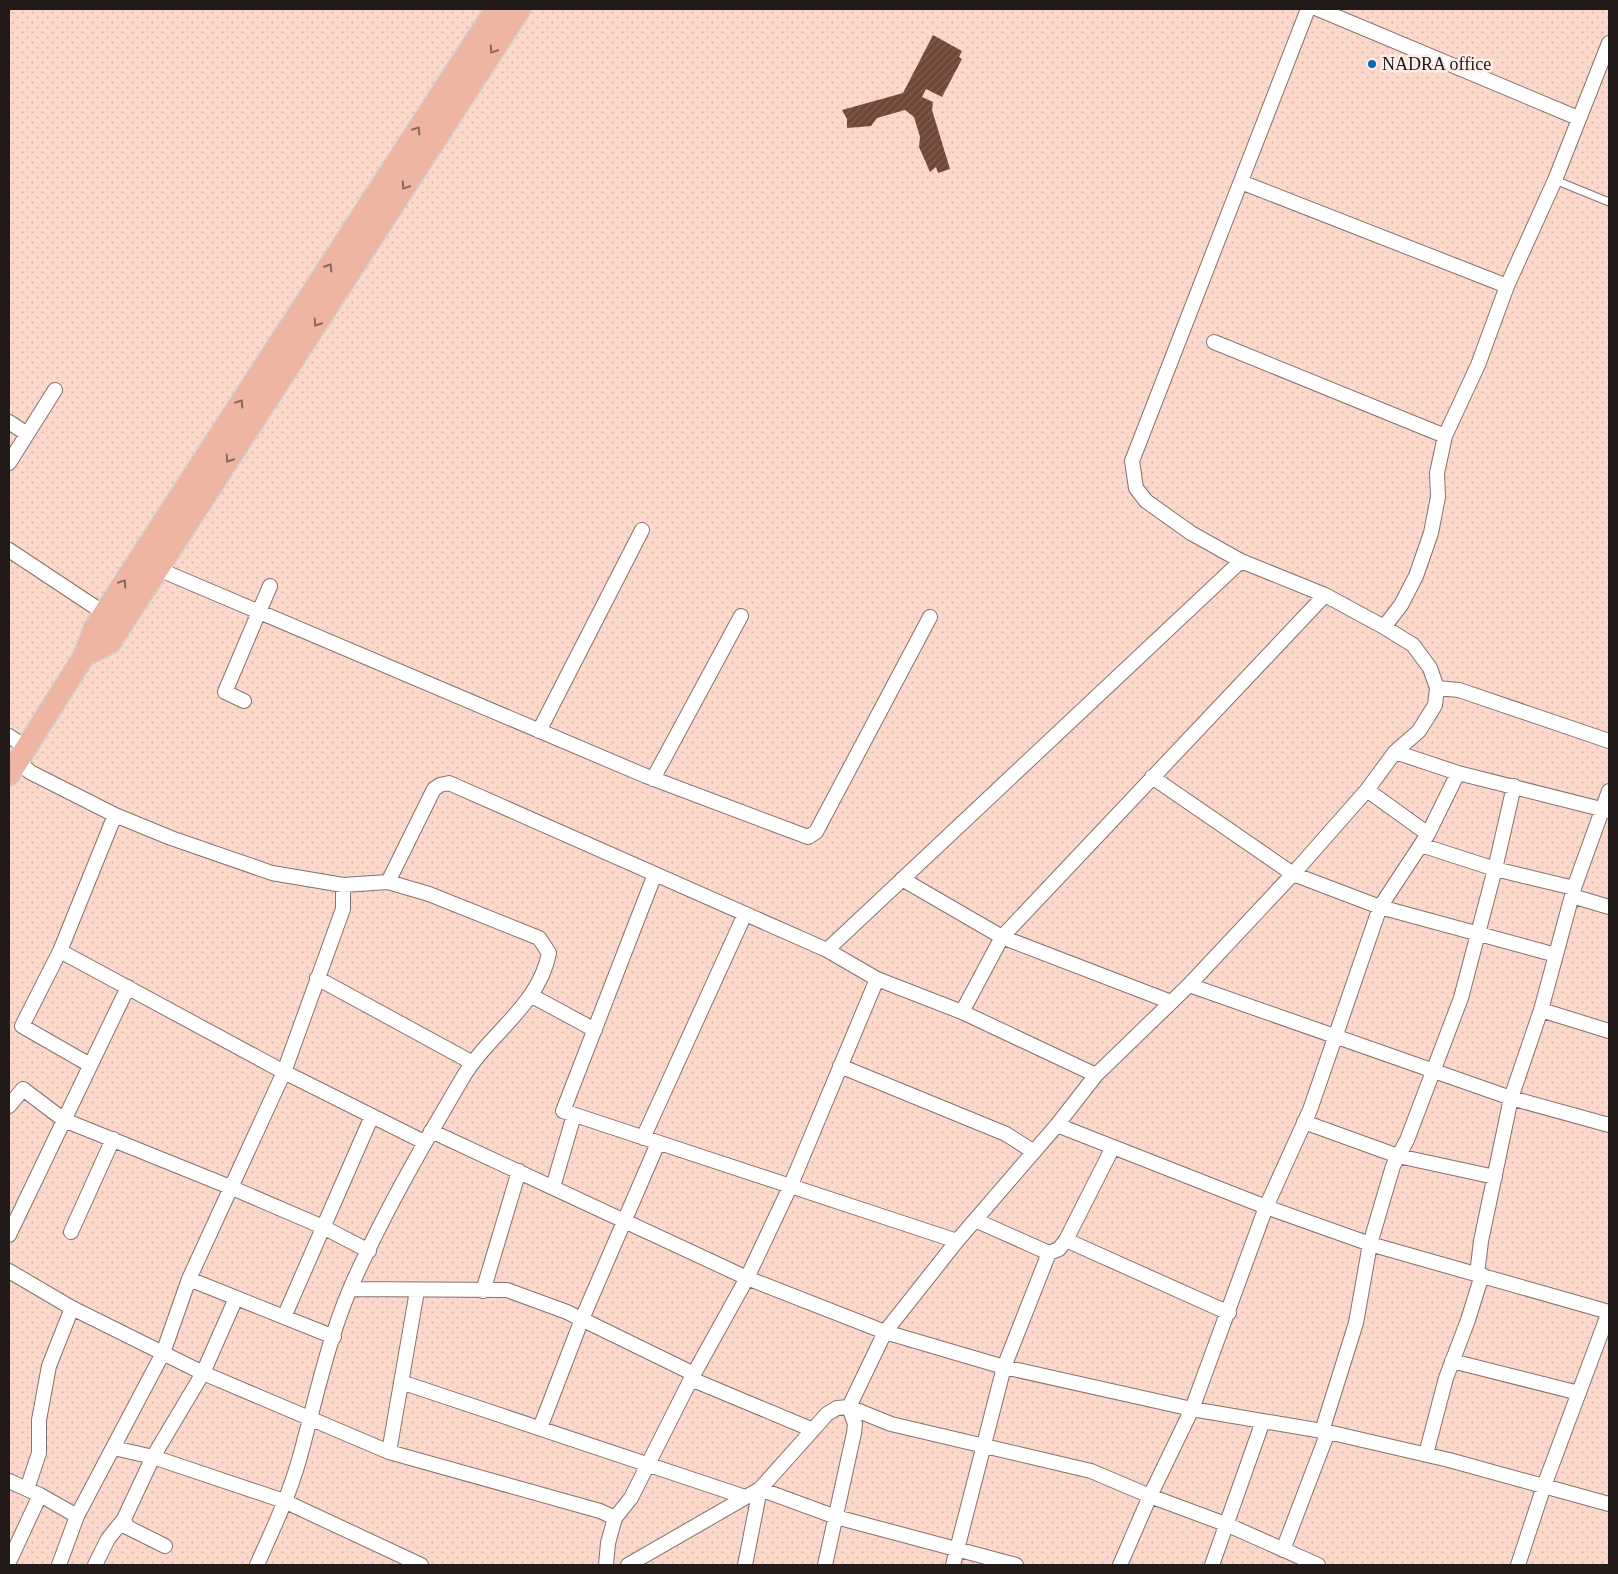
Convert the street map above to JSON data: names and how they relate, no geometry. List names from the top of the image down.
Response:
{
  "places": ["NADRA office"]
}
